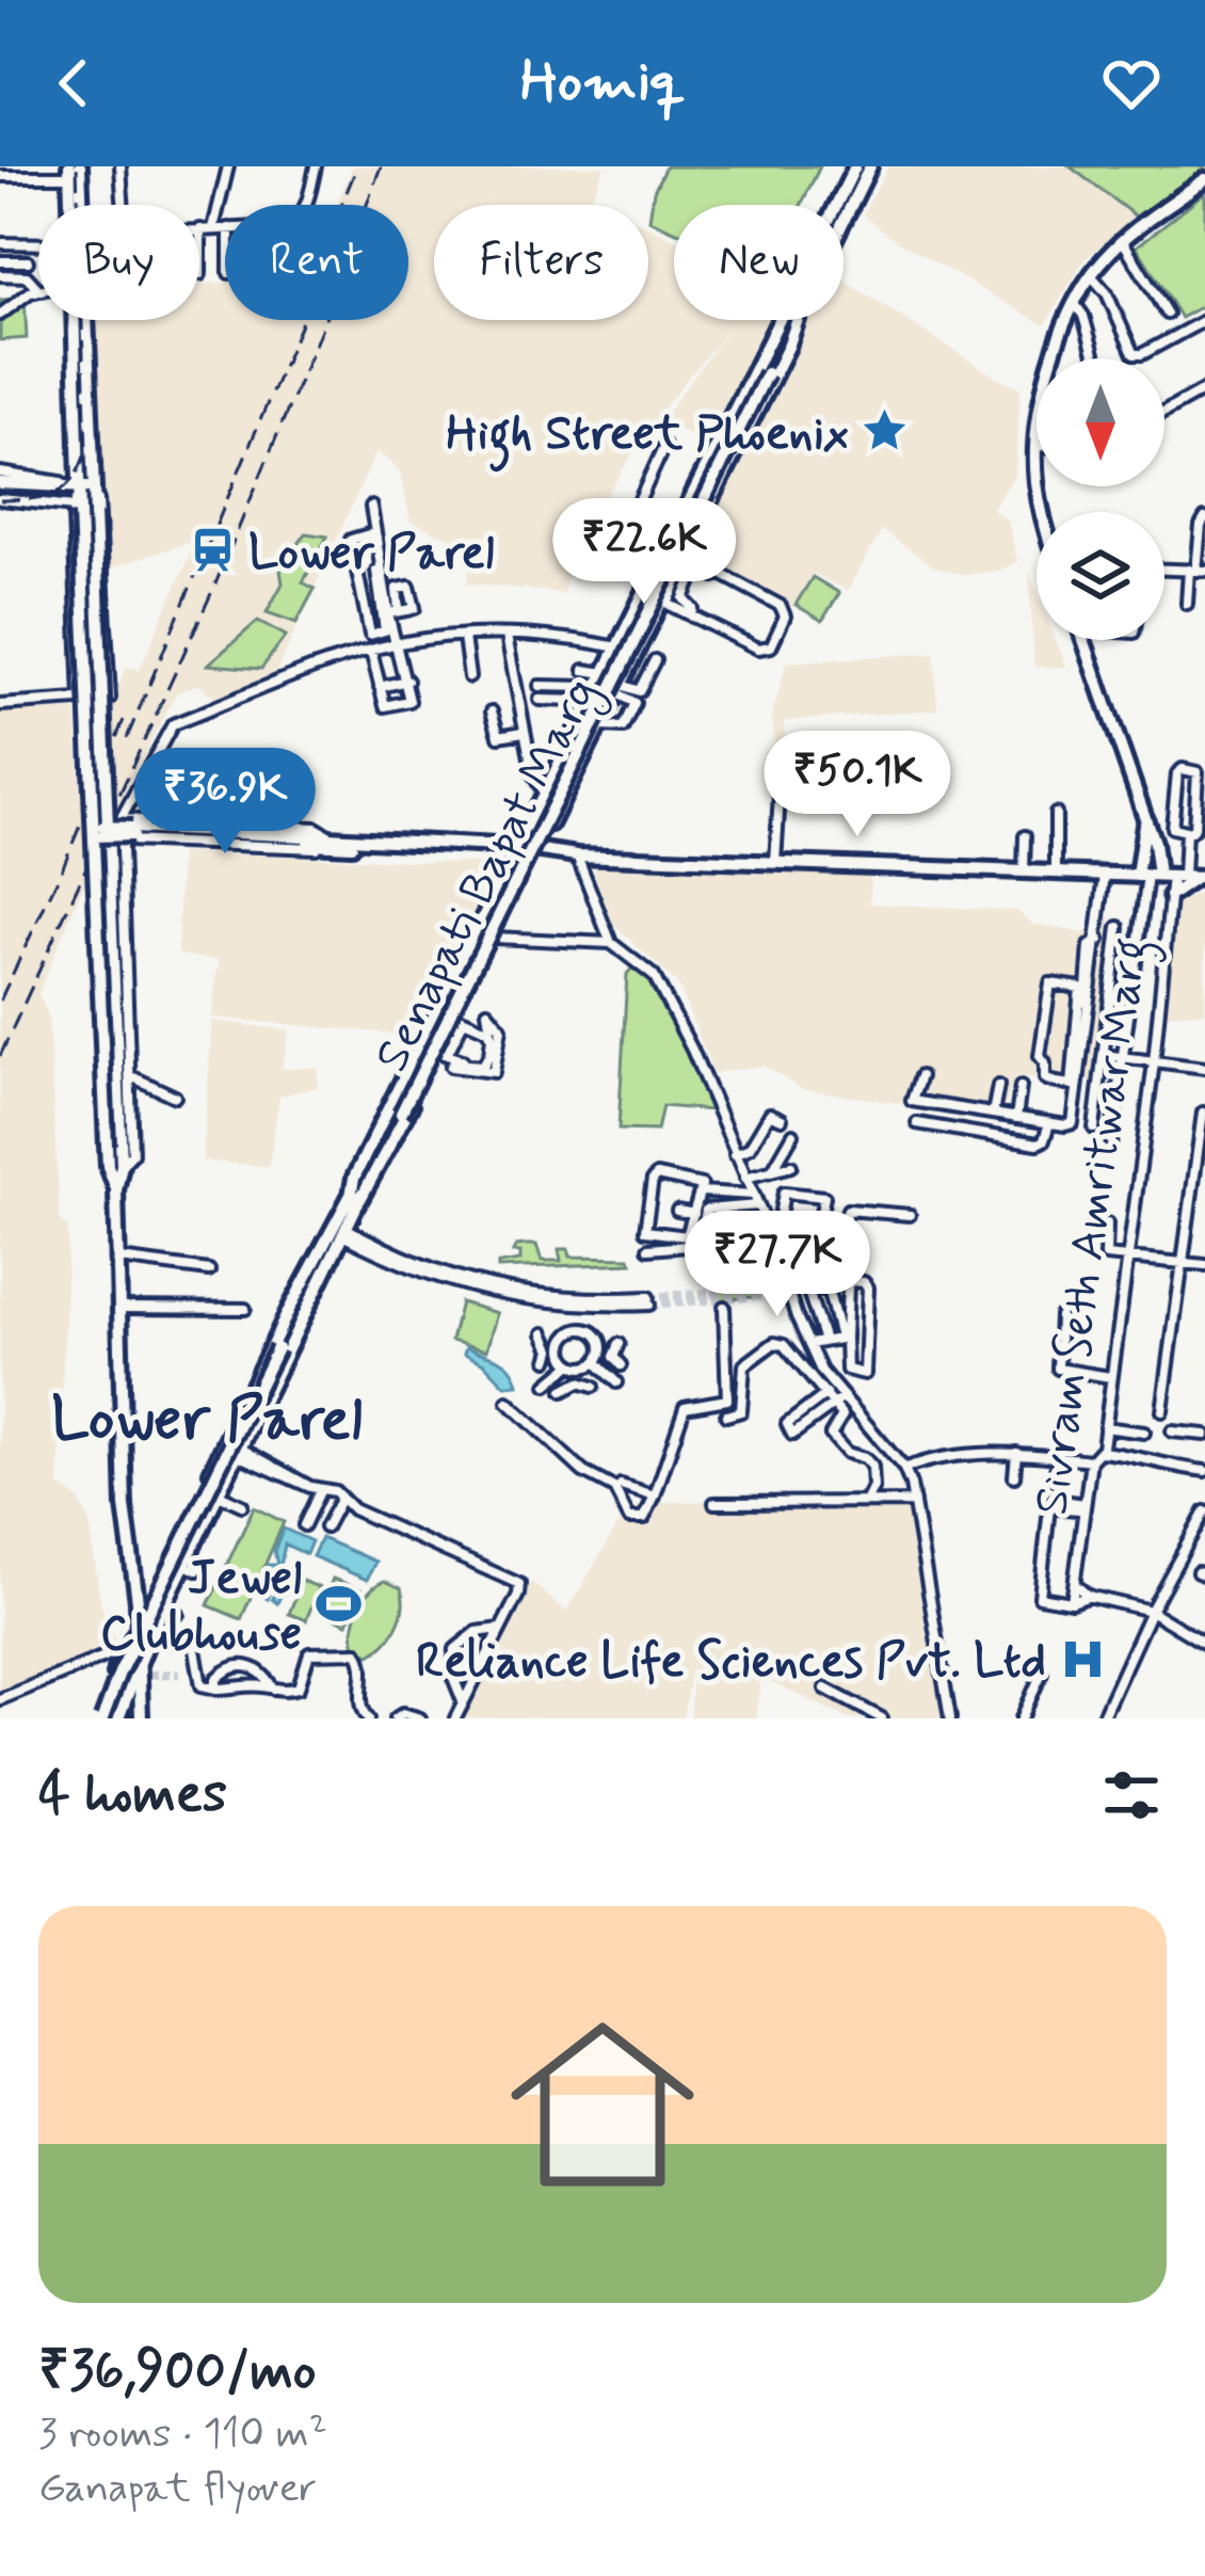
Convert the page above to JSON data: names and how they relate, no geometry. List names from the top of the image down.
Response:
{
  "streets": {
    "main road": ["Senapati Bapat Marg"],
    "street": ["Sivram Seth Amritwar Marg"]
  },
  "districts": ["Lower Parel"],
  "places": {
    "place": ["High Street Phoenix"],
    "station": ["Lower Parel"],
    "sports": ["Jewel Clubhouse"],
    "hospital": ["Reliance Life Sciences Pvt. Ltd"]
  },
  "north": "bottom",
  "page": {
    "header": "Homiq",
    "chip": [
      "Buy",
      "Rent",
      "Filters",
      "New"
    ],
    "price": [
      "₹22.6K",
      "₹50.1K",
      "₹36.9K",
      "₹27.7K"
    ],
    "heading": "4 homes",
    "list": [
      {
        "name": "₹36,900/mo",
        "note": "3 rooms · 110 m² · Ganapat flyover"
      }
    ]
  }
}
